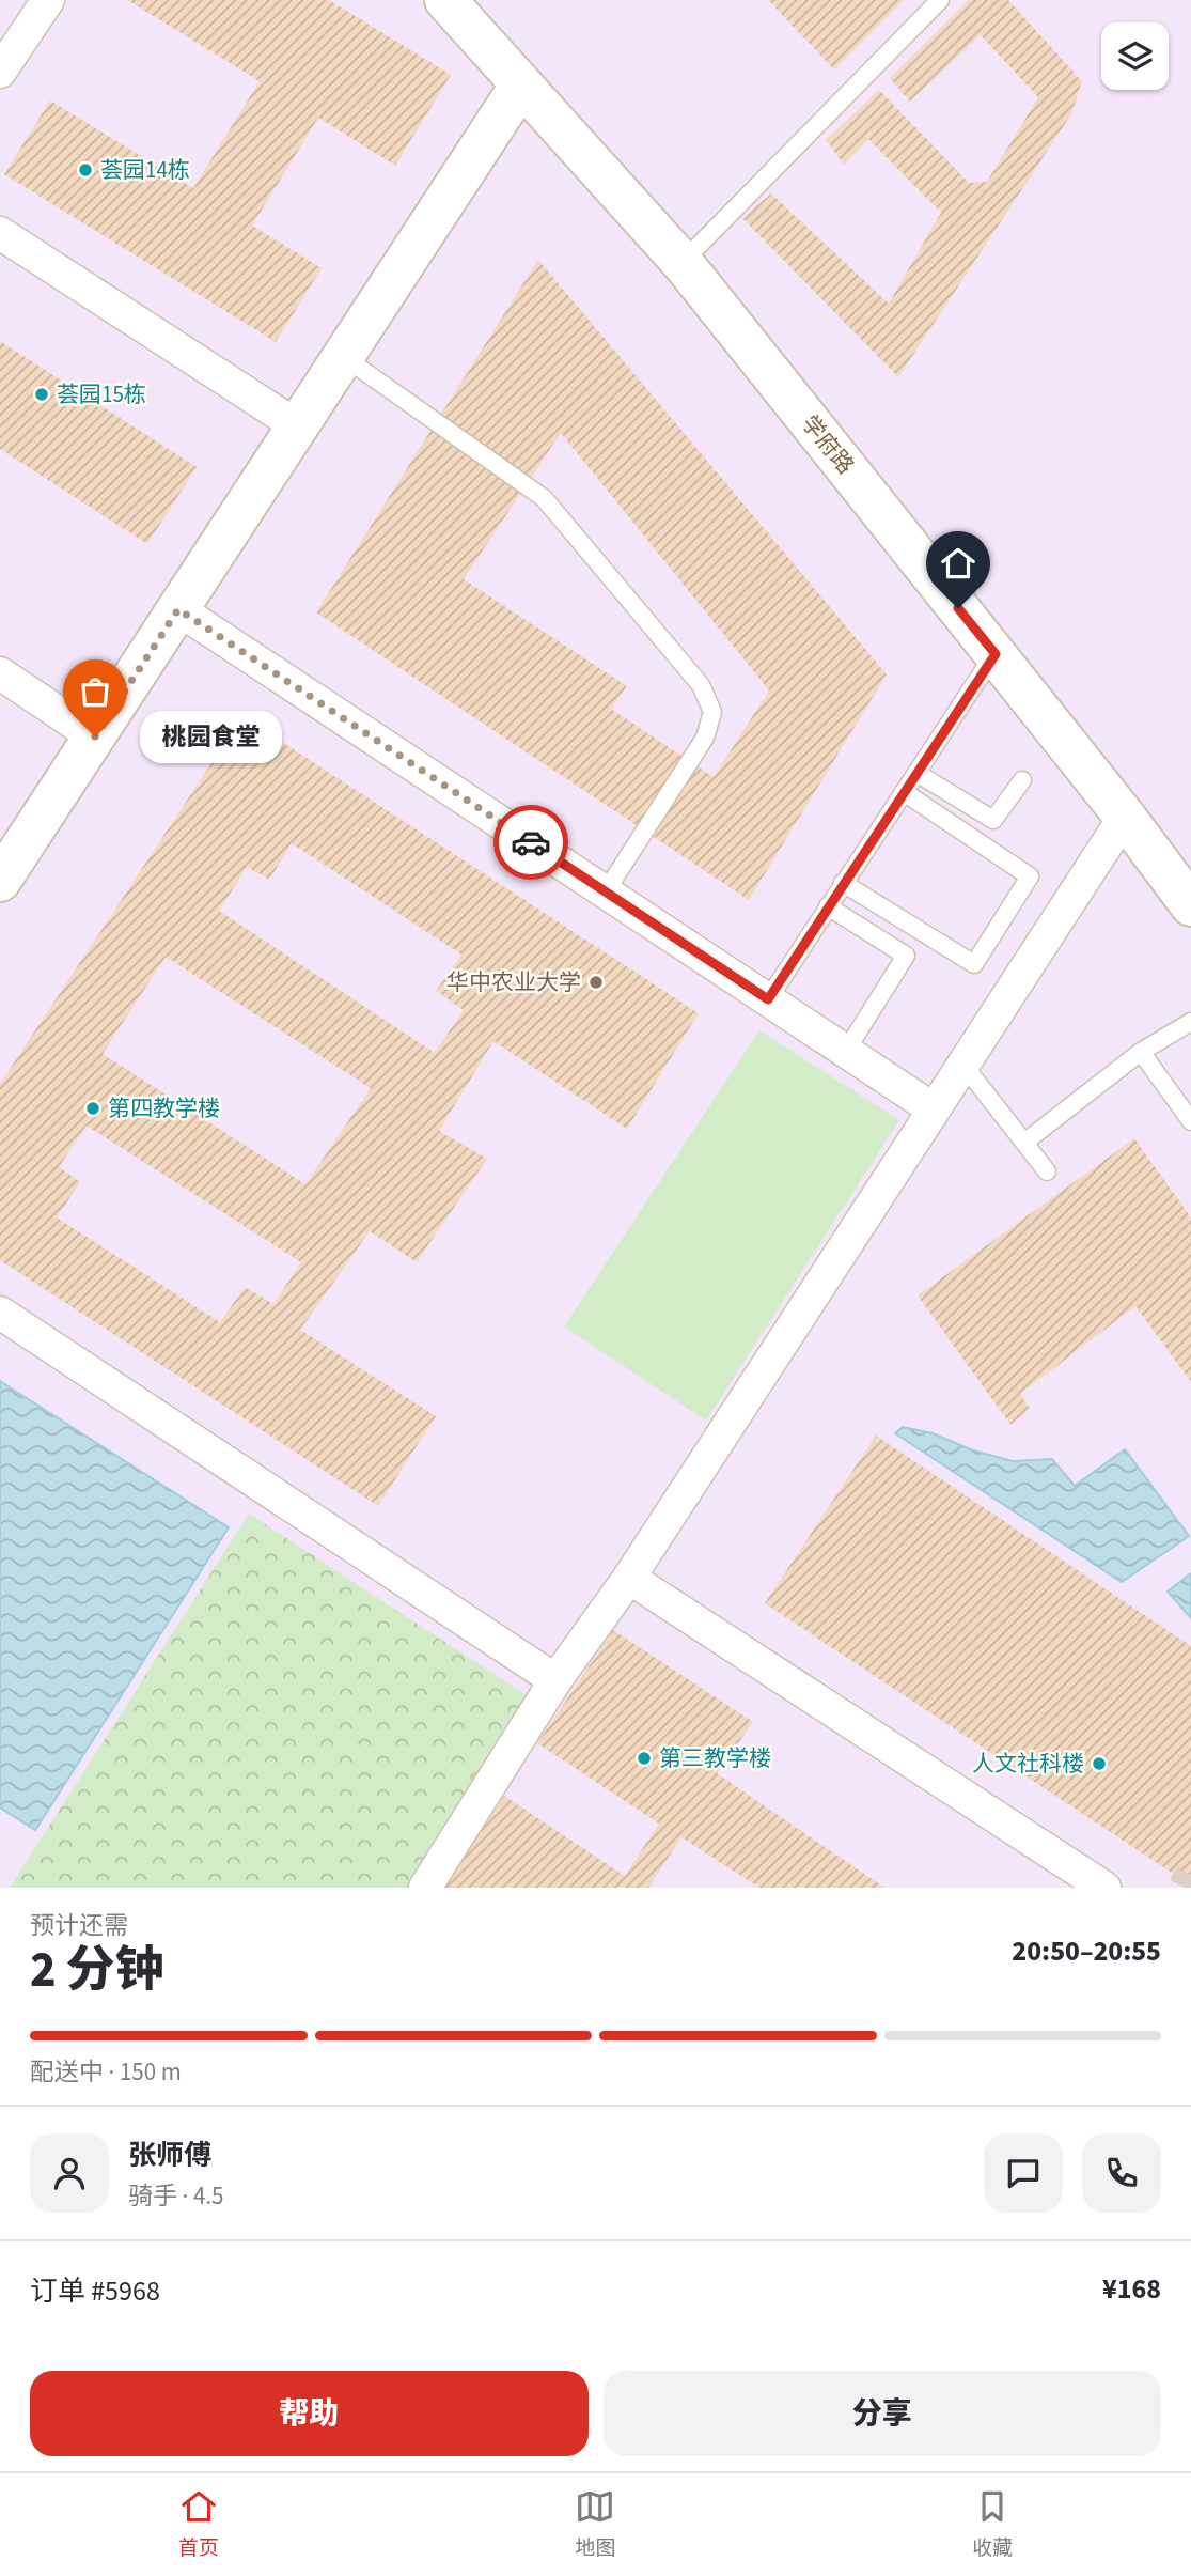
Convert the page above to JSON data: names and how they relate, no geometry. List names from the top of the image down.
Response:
{
  "streets": {
    "street": ["学府路"]
  },
  "places": [
    "荟园14栋",
    "荟园15栋",
    "桃园食堂",
    "华中农业大学",
    "第四教学楼",
    "第三教学楼",
    "人文社科楼"
  ],
  "page": {
    "bubble": "桃园食堂",
    "heading": ["2 分钟", "预计还需", "20:50–20:55"],
    "panel": [
      "张师傅",
      "骑手 · 4.5",
      "订单 #5968",
      "¥168"
    ],
    "bar": "配送中 · 150 m",
    "buttons": ["帮助", "分享"],
    "tabs": ["首页", "地图", "收藏"]
  }
}
